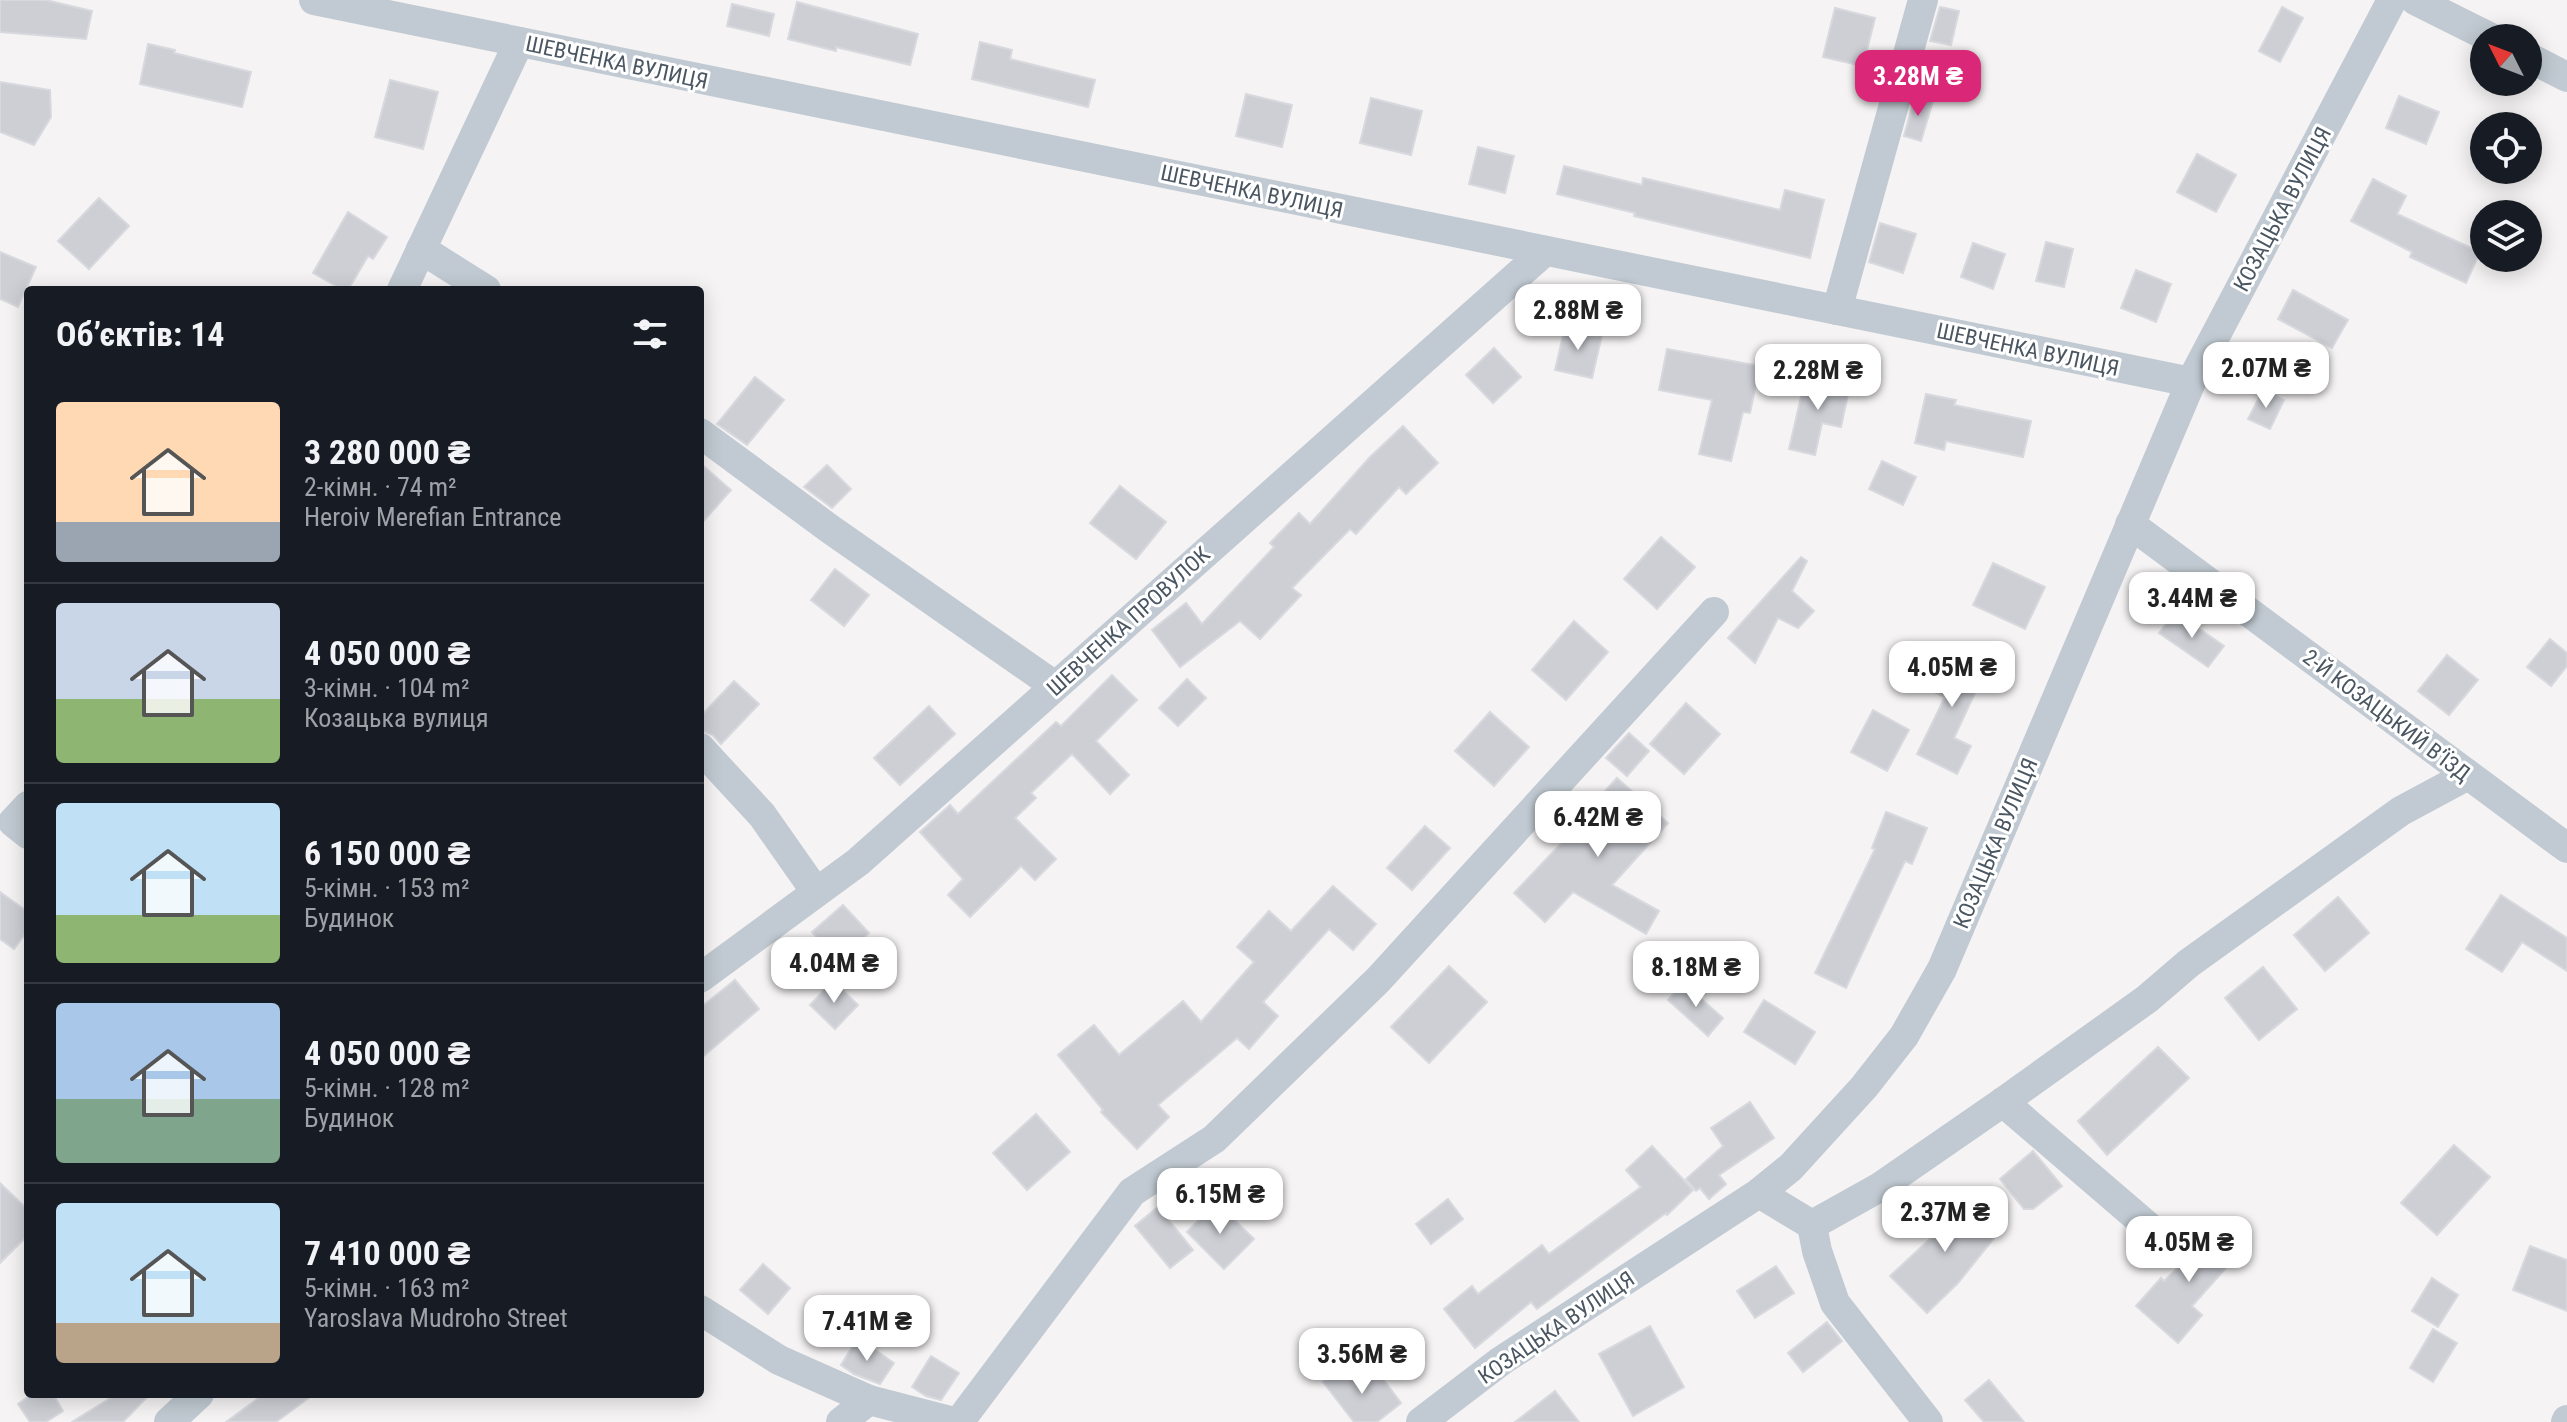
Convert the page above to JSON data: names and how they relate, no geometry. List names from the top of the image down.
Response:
{
  "streets": {
    "street": [
      "ШЕВЧЕНКА ВУЛИЦЯ",
      "КОЗАЦЬКА ВУЛИЦЯ",
      "ШЕВЧЕНКА ПРОВУЛОК",
      "2-Й КОЗАЦЬКИЙ В’ЇЗД"
    ]
  },
  "crossings": [
    ["ШЕВЧЕНКА ВУЛИЦЯ", "КОЗАЦЬКА ВУЛИЦЯ"],
    ["ШЕВЧЕНКА ВУЛИЦЯ", "ШЕВЧЕНКА ПРОВУЛОК"],
    ["КОЗАЦЬКА ВУЛИЦЯ", "2-Й КОЗАЦЬКИЙ В’ЇЗД"]
  ],
  "north": "top left",
  "page": {
    "price": [
      "3.28M ₴",
      "2.88M ₴",
      "2.07M ₴",
      "2.28M ₴",
      "3.44M ₴",
      "4.05M ₴",
      "6.42M ₴",
      "4.04M ₴",
      "8.18M ₴",
      "6.15M ₴",
      "2.37M ₴",
      "4.05M ₴",
      "7.41M ₴",
      "3.56M ₴"
    ],
    "heading": "Об’єктів: 14",
    "list": [
      {
        "name": "3 280 000 ₴",
        "note": "2-кімн. · 74 m² · Heroiv Merefian Entrance"
      },
      {
        "name": "4 050 000 ₴",
        "note": "3-кімн. · 104 m² · Козацька вулиця"
      },
      {
        "name": "6 150 000 ₴",
        "note": "5-кімн. · 153 m² · Будинок"
      },
      {
        "name": "4 050 000 ₴",
        "note": "5-кімн. · 128 m² · Будинок"
      },
      {
        "name": "7 410 000 ₴",
        "note": "5-кімн. · 163 m² · Yaroslava Mudroho Street"
      }
    ]
  }
}
